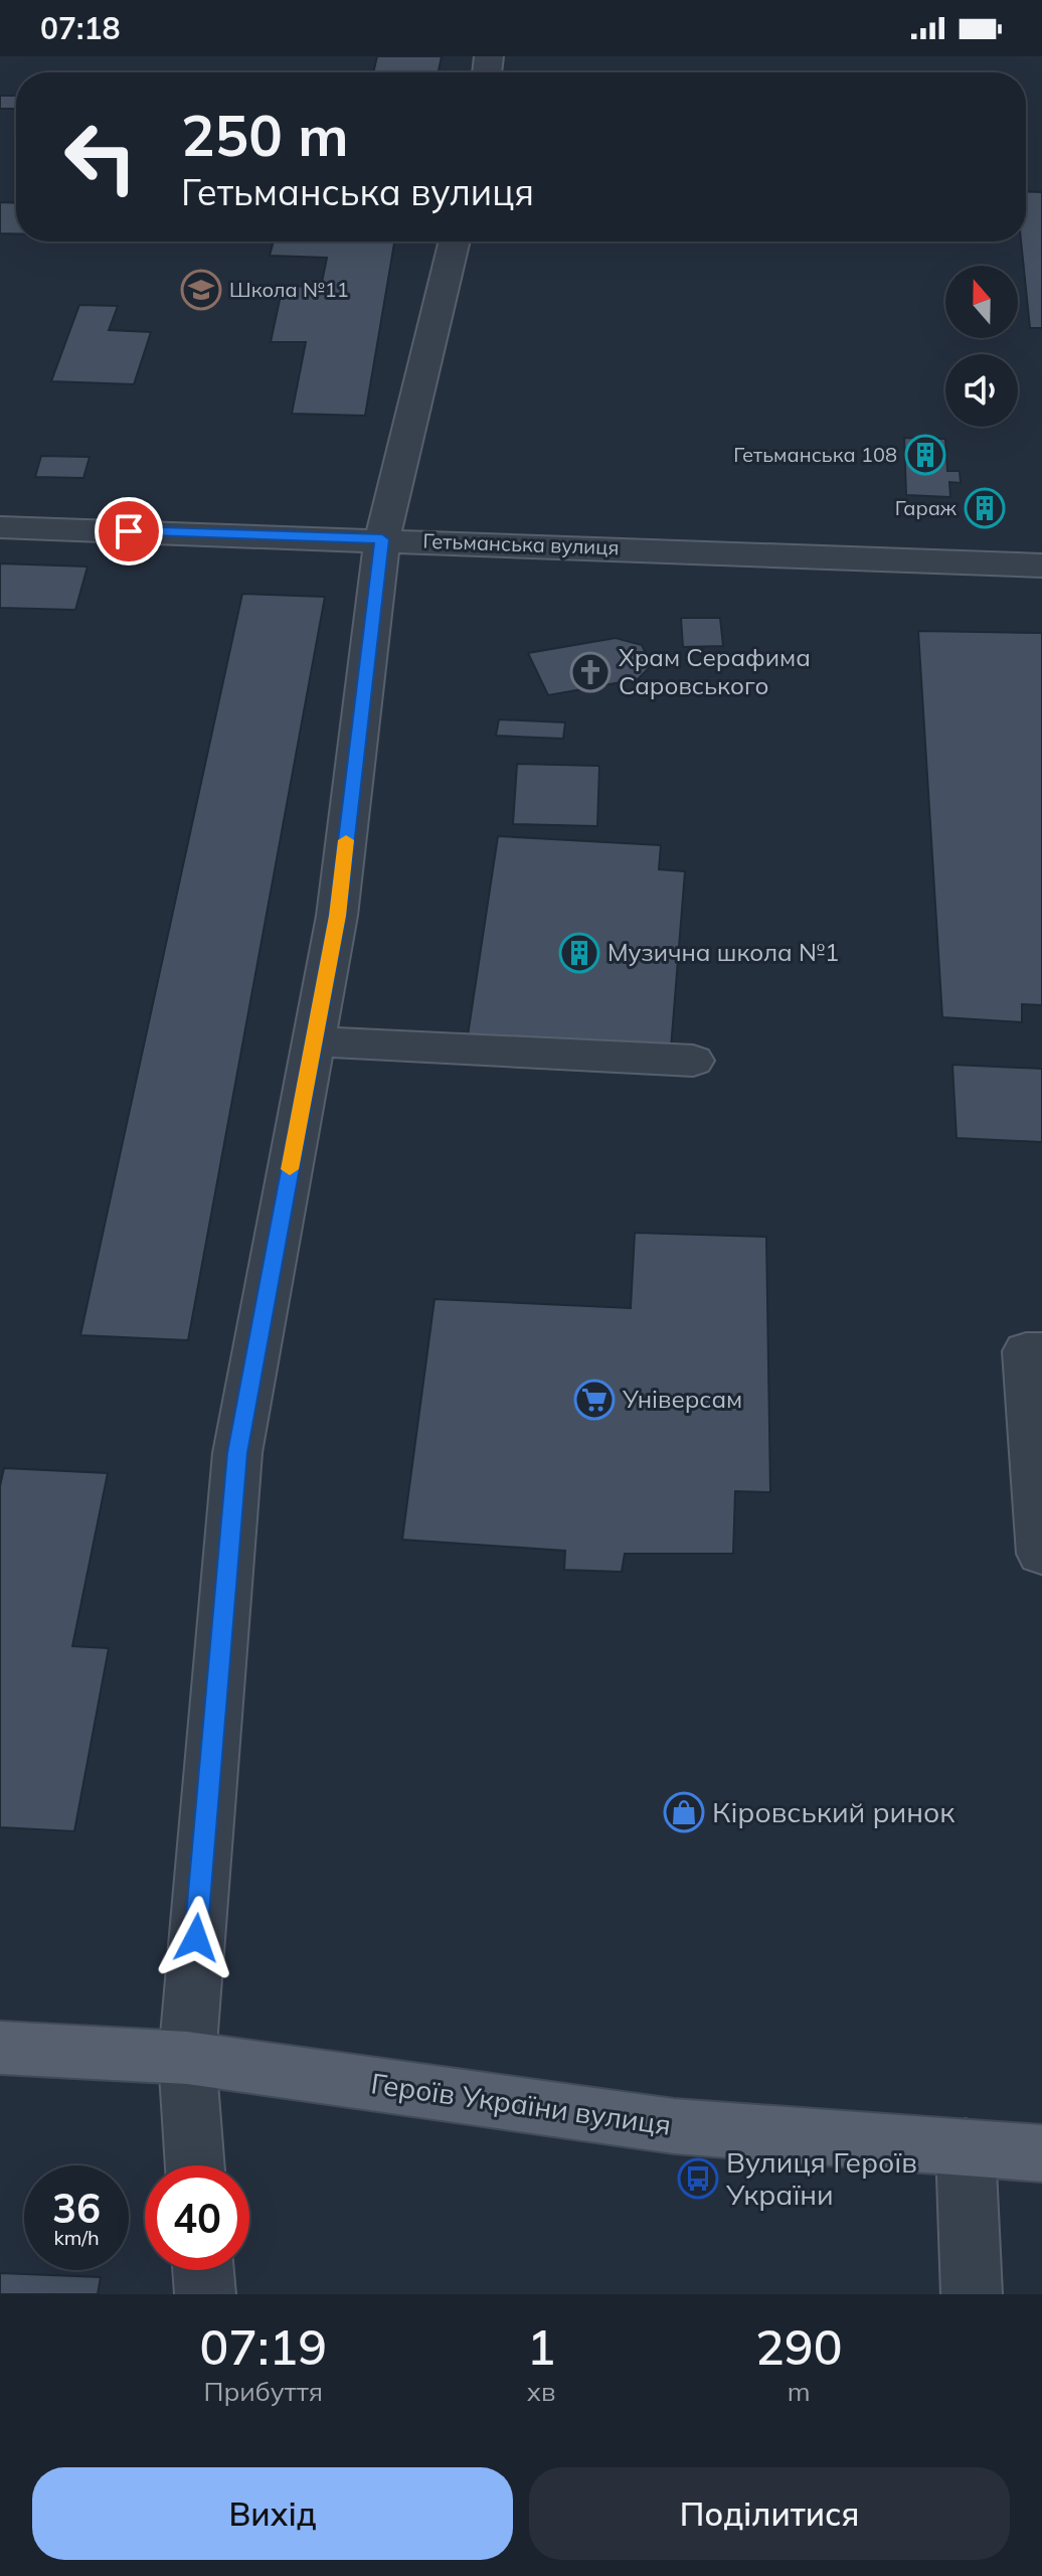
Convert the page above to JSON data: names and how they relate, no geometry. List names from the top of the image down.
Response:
{
  "streets": {
    "main road": ["Героїв України вулиця"],
    "street": ["Гетьманська вулиця"]
  },
  "places": {
    "school or university": ["Школа №11"],
    "building": ["Гетьманська 108", "Гараж", "Музична школа №1"],
    "church": ["Храм Серафима Саровського"],
    "supermarket": ["Універсам"],
    "shop": ["Кіровський ринок"],
    "bus stop": ["Вулиця Героїв України"]
  },
  "north": "top",
  "page": {
    "status": "07:18",
    "turn": ["250 m", "Гетьманська вулиця"],
    "speed": "36 km/h",
    "limit": "40",
    "eta": [
      "07:19",
      "Прибуття",
      "1",
      "хв",
      "290",
      "m"
    ],
    "buttons": ["Вихід", "Поділитися"]
  }
}
